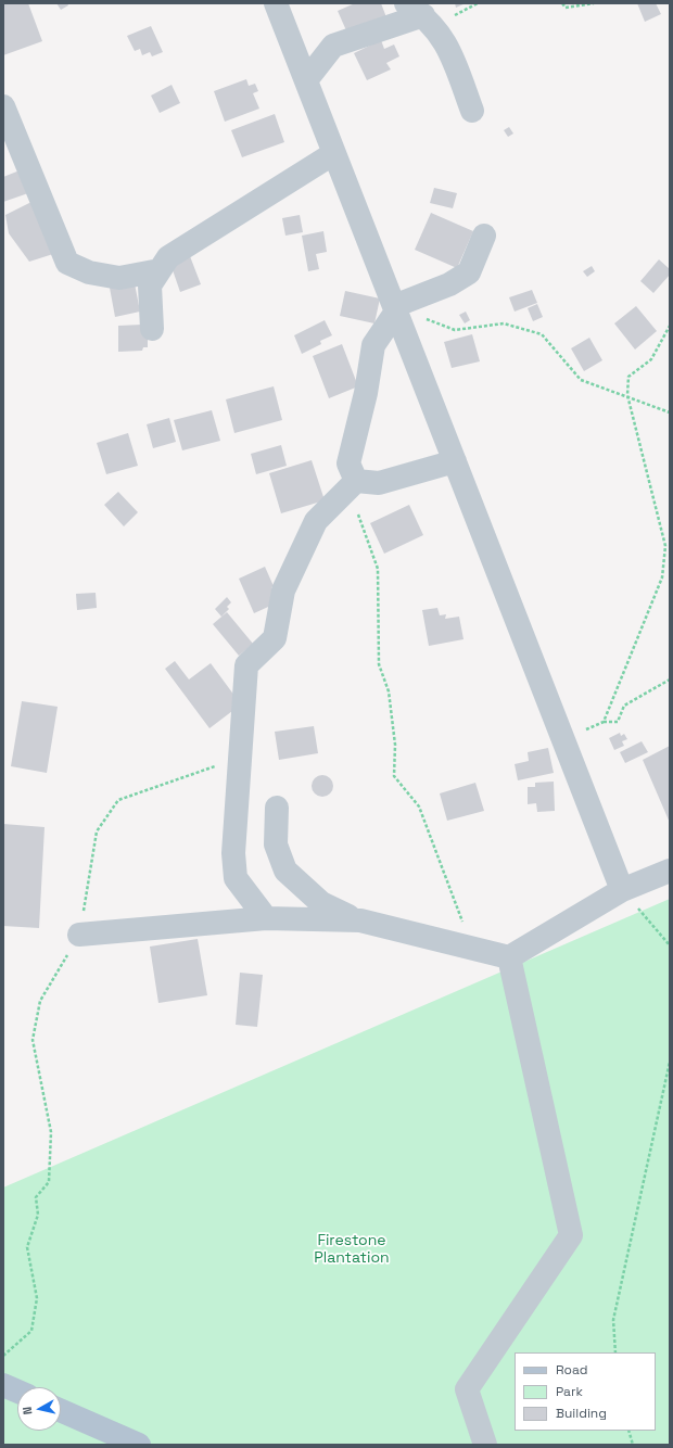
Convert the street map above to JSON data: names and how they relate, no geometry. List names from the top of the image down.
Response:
{
  "parks": ["Firestone Plantation"],
  "legend": ["Road", "Park", "Building"],
  "north": "left"
}
